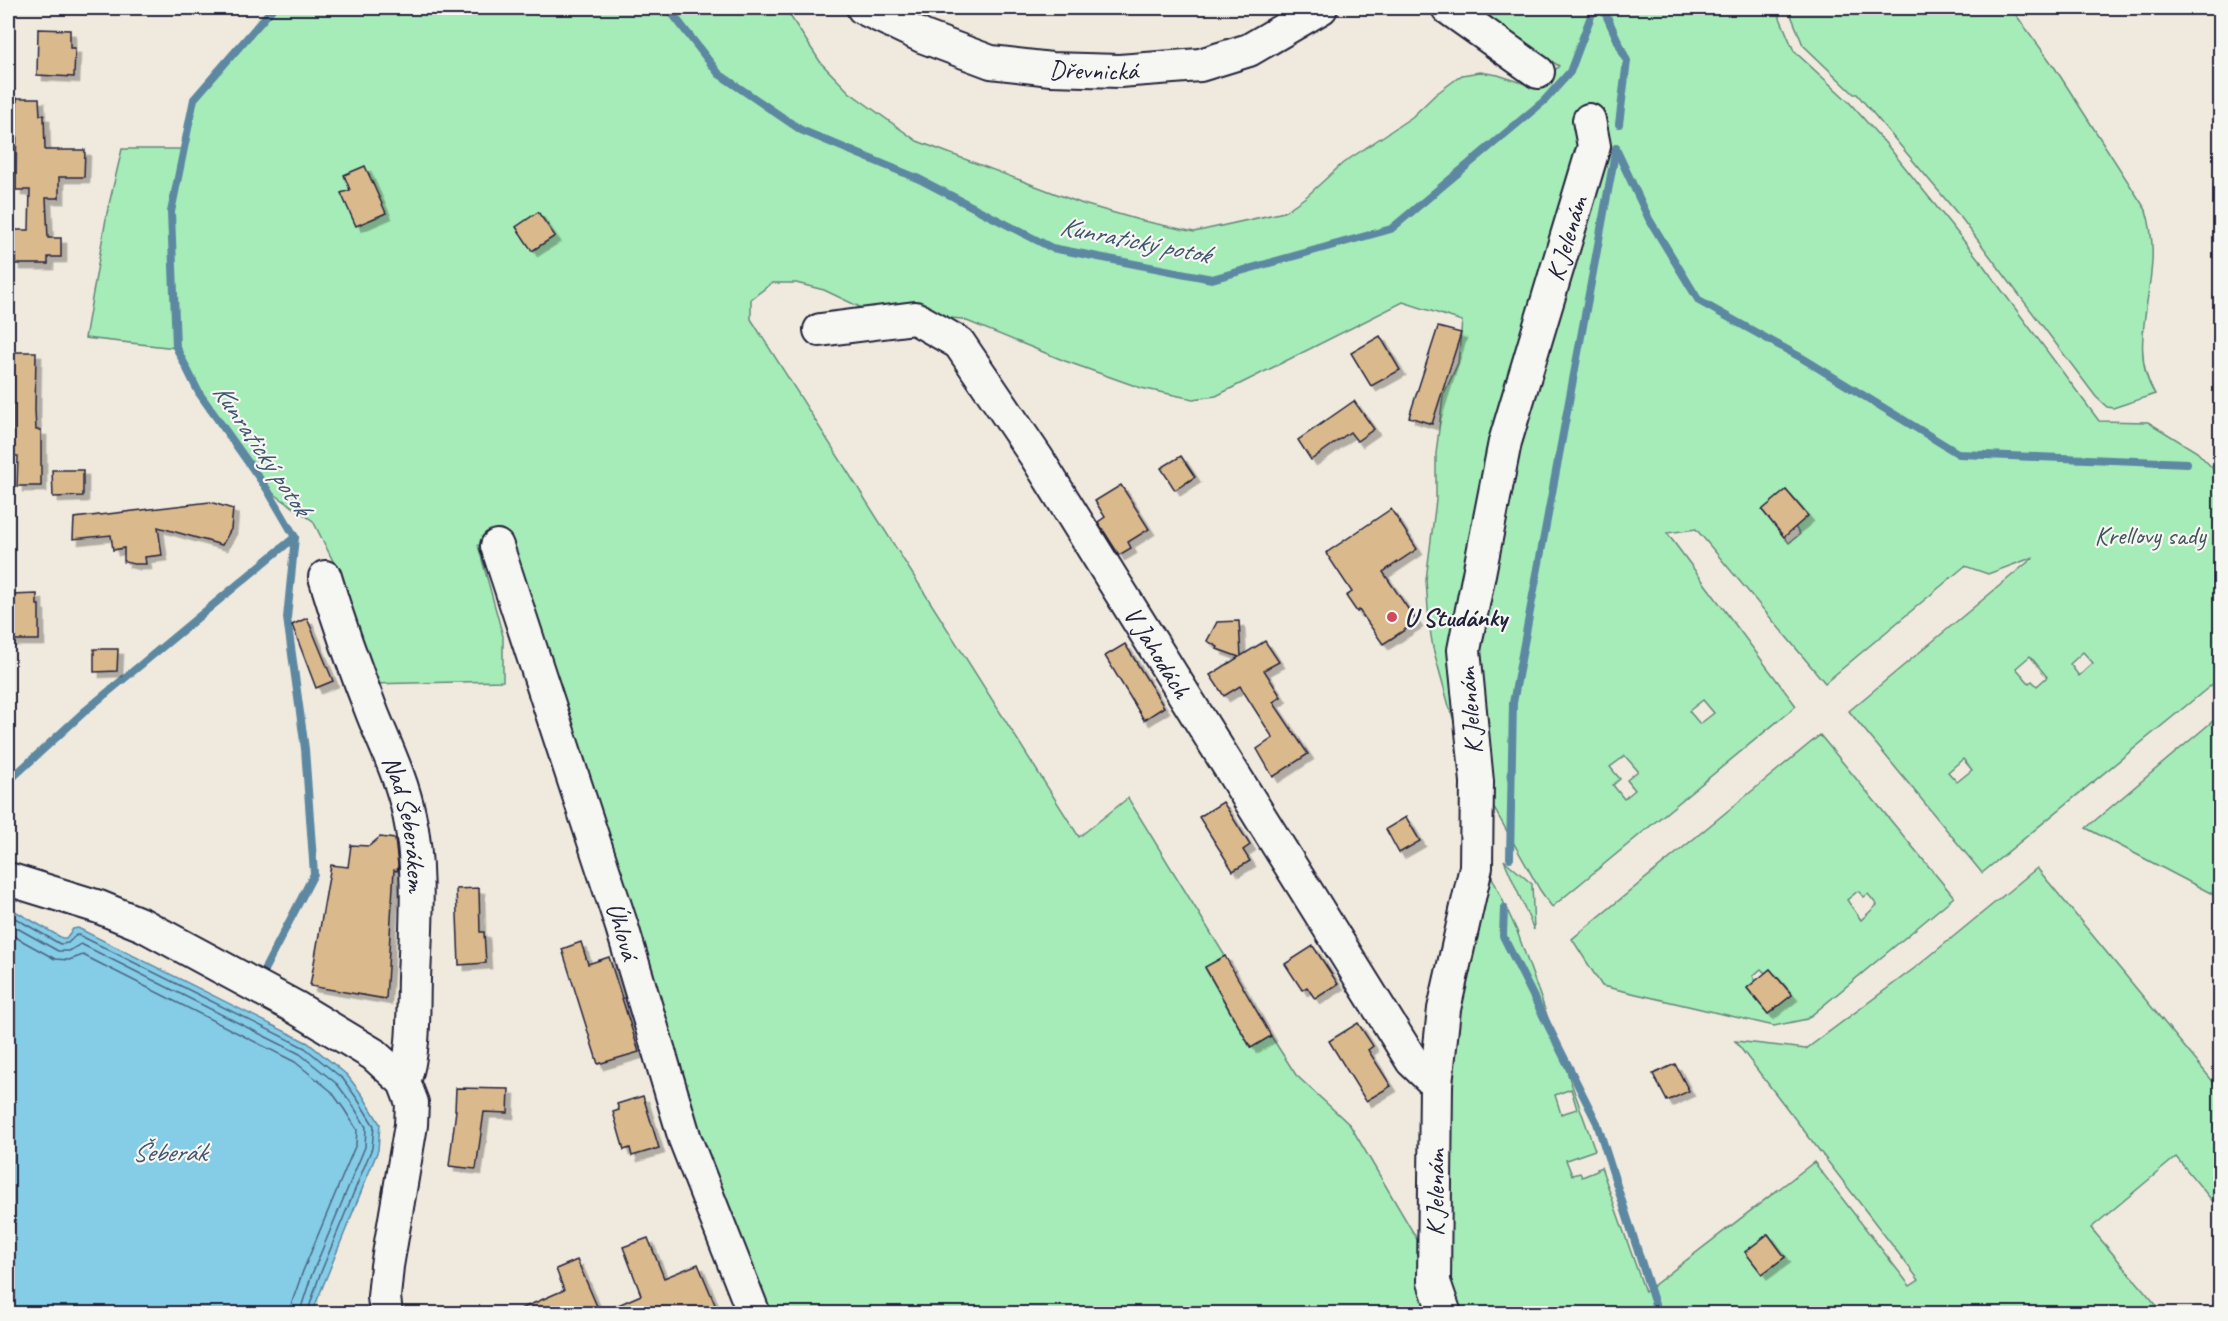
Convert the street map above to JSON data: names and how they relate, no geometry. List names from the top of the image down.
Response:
{
  "streets": {
    "street": [
      "Dřevnická",
      "K Jelenám",
      "V Jahodách",
      "Nad Šeberákem",
      "Úhlová"
    ]
  },
  "crossings": [
    ["K Jelenám", "V Jahodách"]
  ],
  "water": ["Kunratický potok", "Šeberák"],
  "parks": ["Krellovy sady"],
  "places": ["U Studánky"]
}
